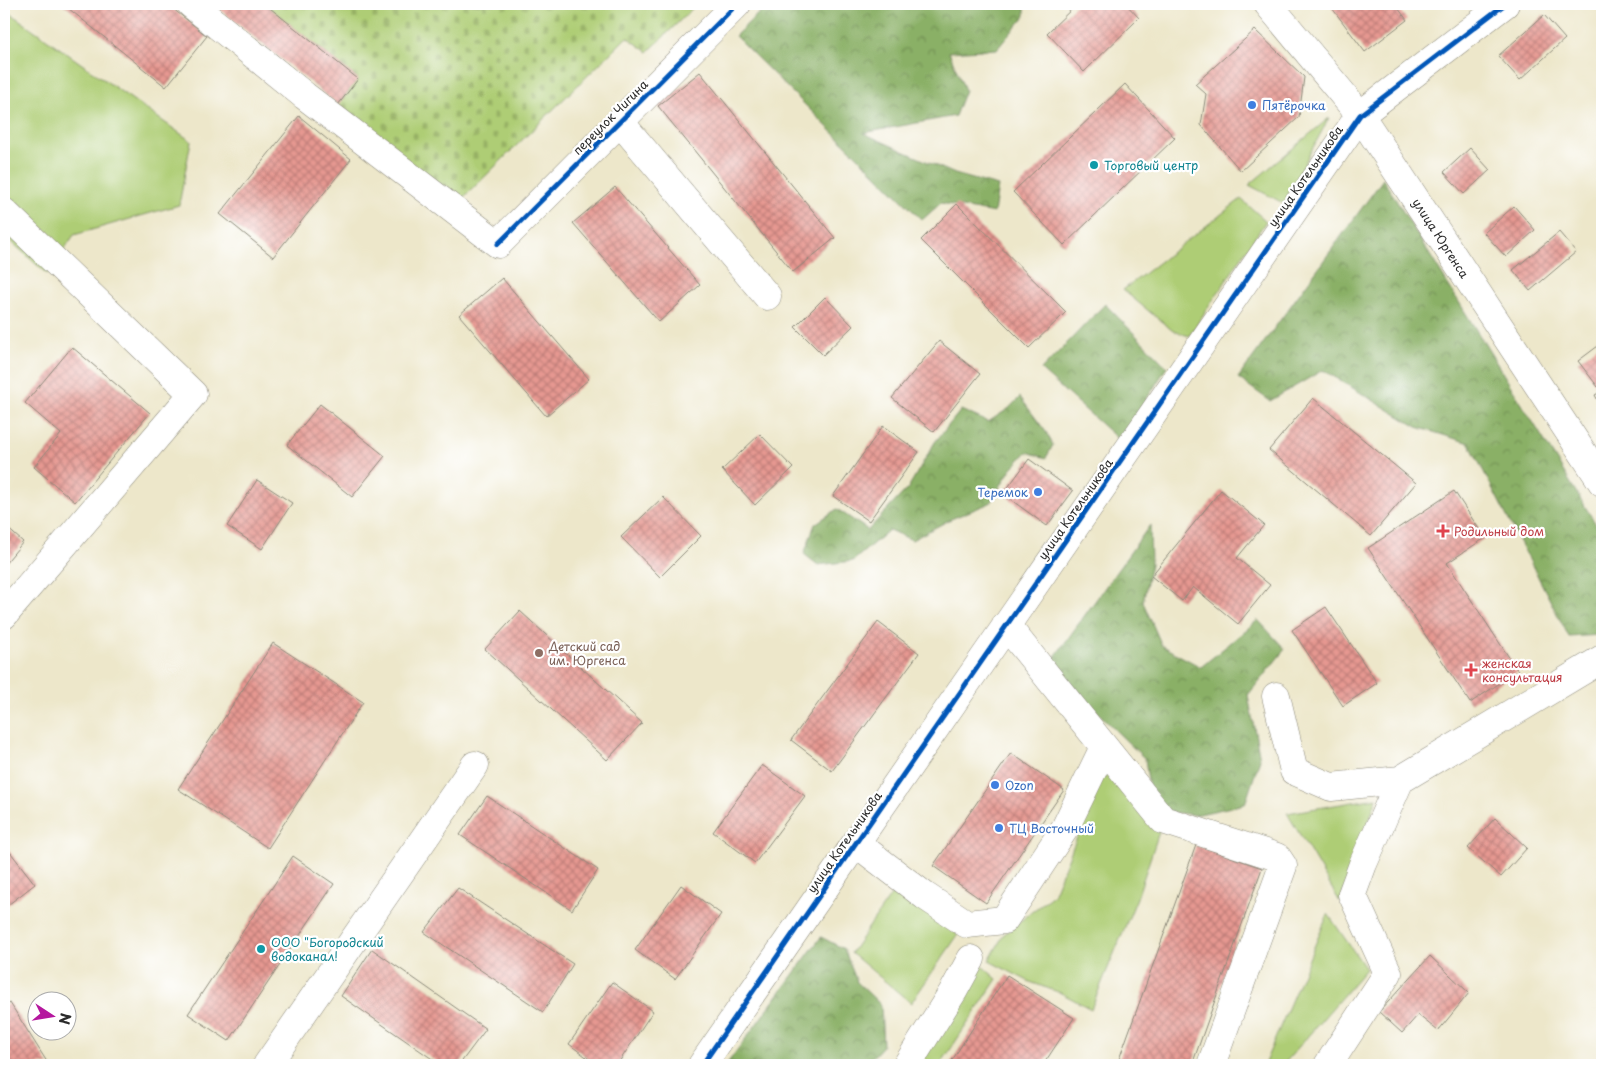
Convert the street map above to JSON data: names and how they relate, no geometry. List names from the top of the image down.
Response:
{
  "streets": {
    "street": ["переулок Чигина", "улица Котельникова", "улица Юргенса"]
  },
  "crossings": [
    ["улица Котельникова", "улица Юргенса"]
  ],
  "places": {
    "other": [
      "Пятёрочка",
      "Торговый центр",
      "Теремок",
      "Детский сад им. Юргенса",
      "Ozon",
      "ТЦ Восточный",
      "ООО \"Богородский водоканал!"
    ],
    "health": ["Родильный дом", "женская консультация"]
  },
  "north": "right"
}
